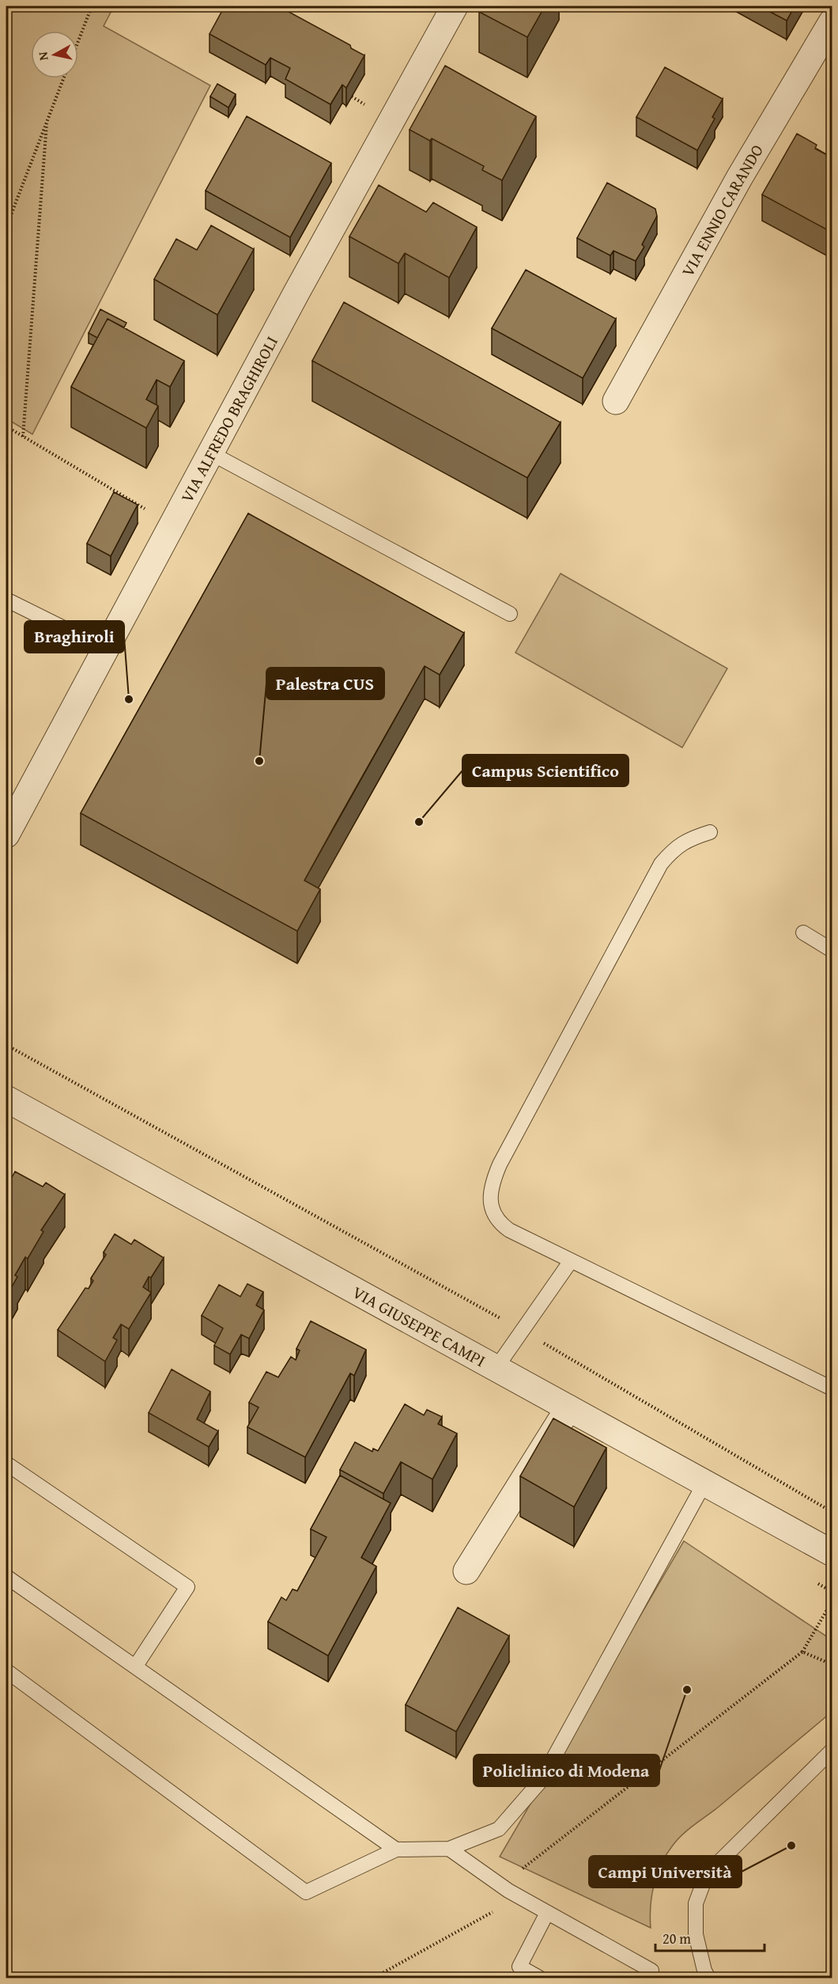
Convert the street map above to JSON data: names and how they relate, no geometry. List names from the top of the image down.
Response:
{
  "streets": {
    "street": ["VIA ENNIO CARANDO", "VIA ALFREDO BRAGHIROLI", "VIA GIUSEPPE CAMPI"]
  },
  "places": [
    "Braghiroli",
    "Palestra CUS",
    "Campus Scientifico",
    "Policlinico di Modena",
    "Campi Università"
  ],
  "scale_bar": "20 m",
  "north": "left"
}
